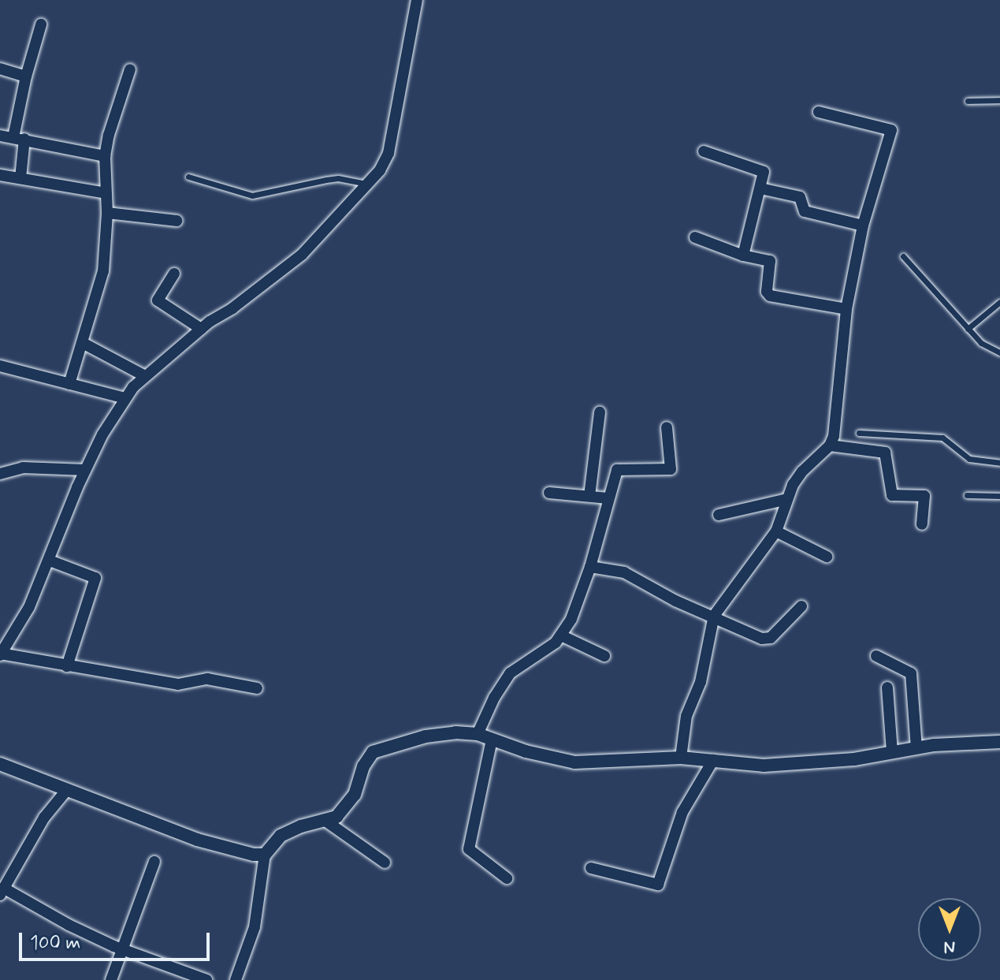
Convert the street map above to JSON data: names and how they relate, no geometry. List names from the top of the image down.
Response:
{
  "scale_bar": "100 m",
  "north": "bottom"
}
